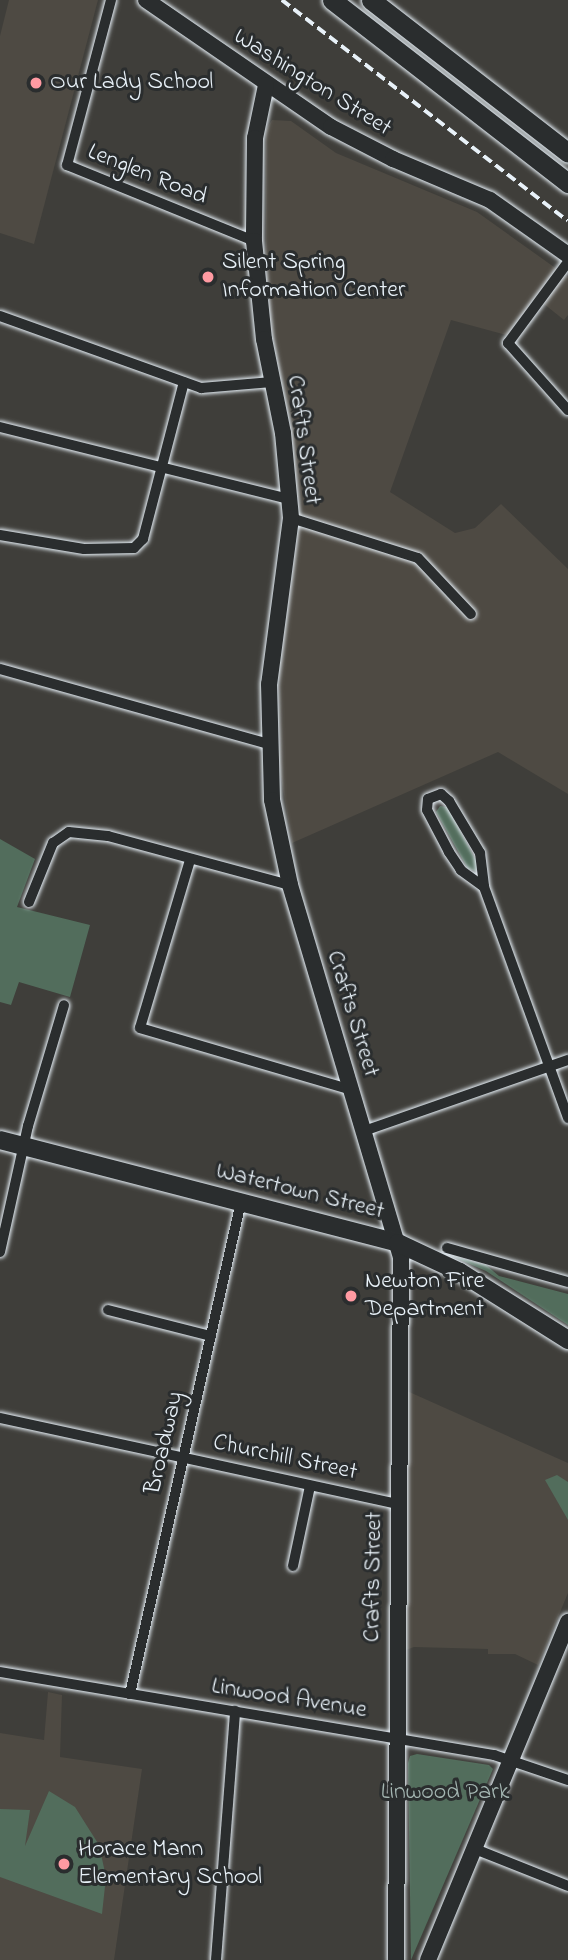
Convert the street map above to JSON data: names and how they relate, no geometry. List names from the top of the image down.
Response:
{
  "streets": {
    "main road": ["Washington Street", "Crafts Street", "Watertown Street"],
    "street": [
      "Lenglen Road",
      "Broadway",
      "Churchill Street",
      "Linwood Avenue"
    ]
  },
  "crossings": [
    ["Washington Street", "Crafts Street"],
    ["Lenglen Road", "Crafts Street"],
    ["Crafts Street", "Watertown Street"],
    ["Crafts Street", "Churchill Street"],
    ["Crafts Street", "Linwood Avenue"],
    ["Watertown Street", "Broadway"],
    ["Broadway", "Churchill Street"],
    ["Broadway", "Linwood Avenue"]
  ],
  "parks": ["Linwood Park"],
  "places": [
    "Our Lady School",
    "Silent Spring Information Center",
    "Newton Fire Department",
    "Horace Mann Elementary School"
  ]
}
